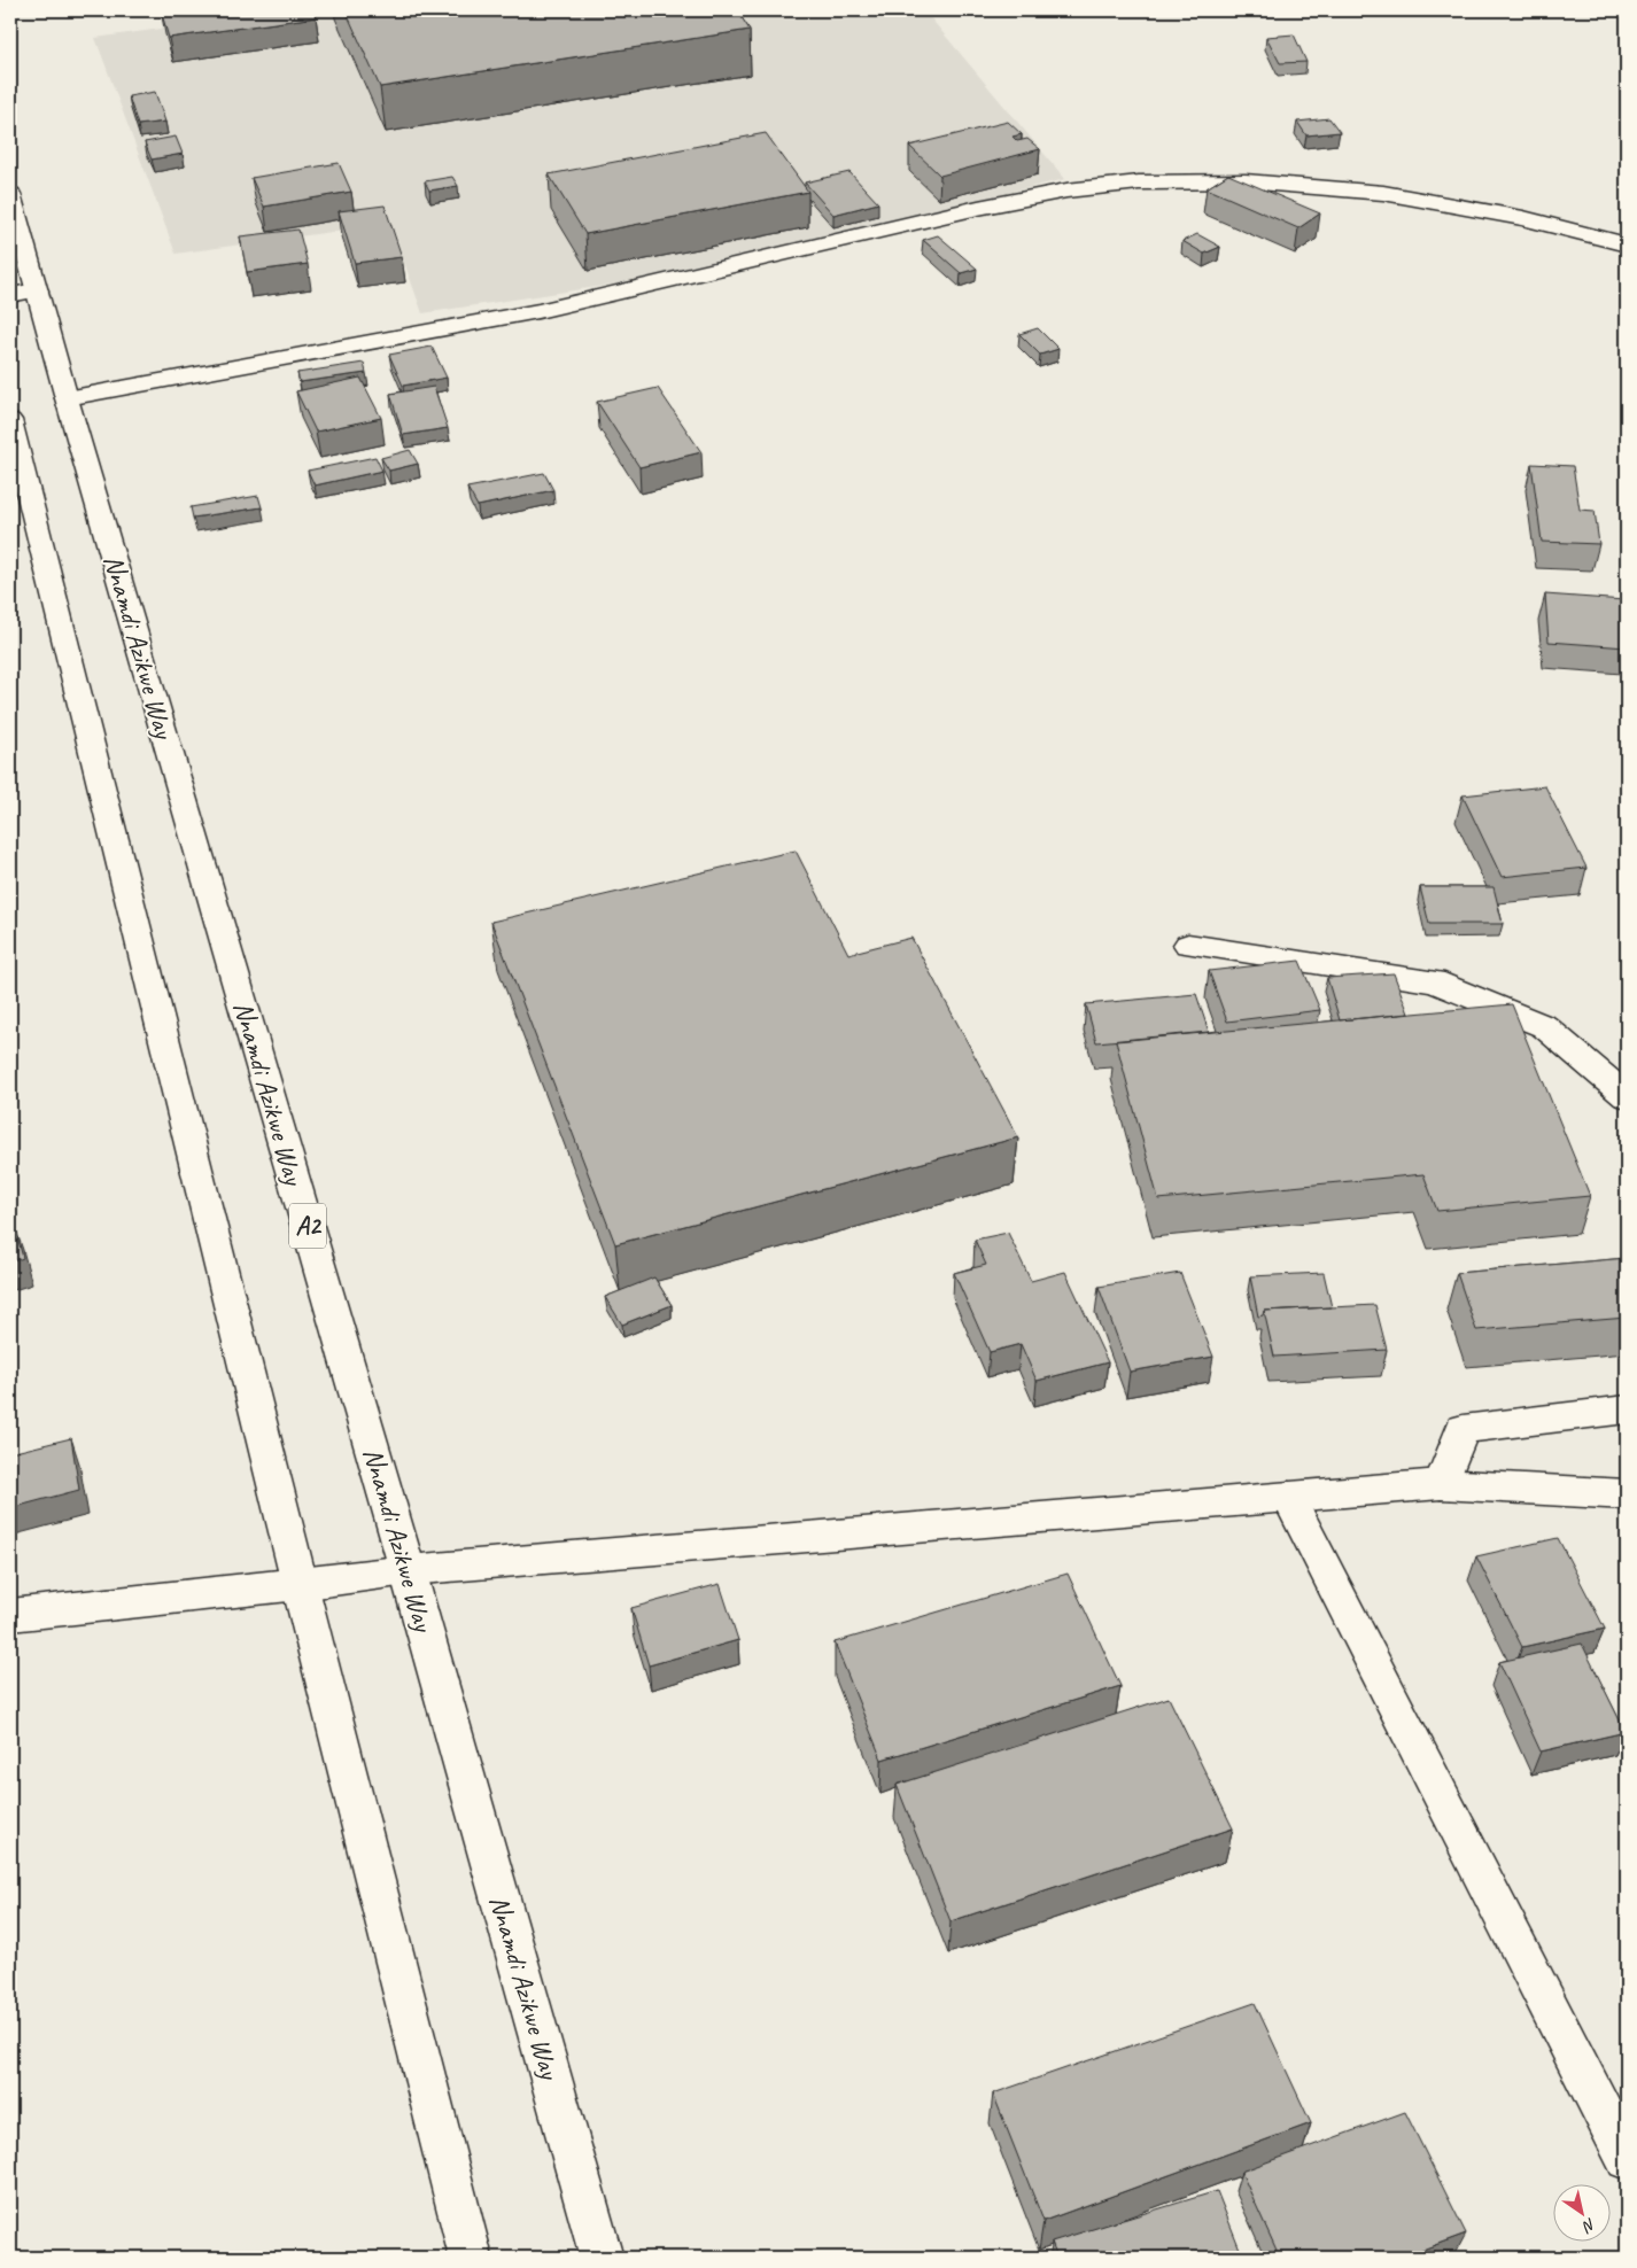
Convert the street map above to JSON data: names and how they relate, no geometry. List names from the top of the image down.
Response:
{
  "streets": {
    "main road": ["Nnamdi Azikwe Way", "A2"]
  },
  "north": "bottom right"
}
